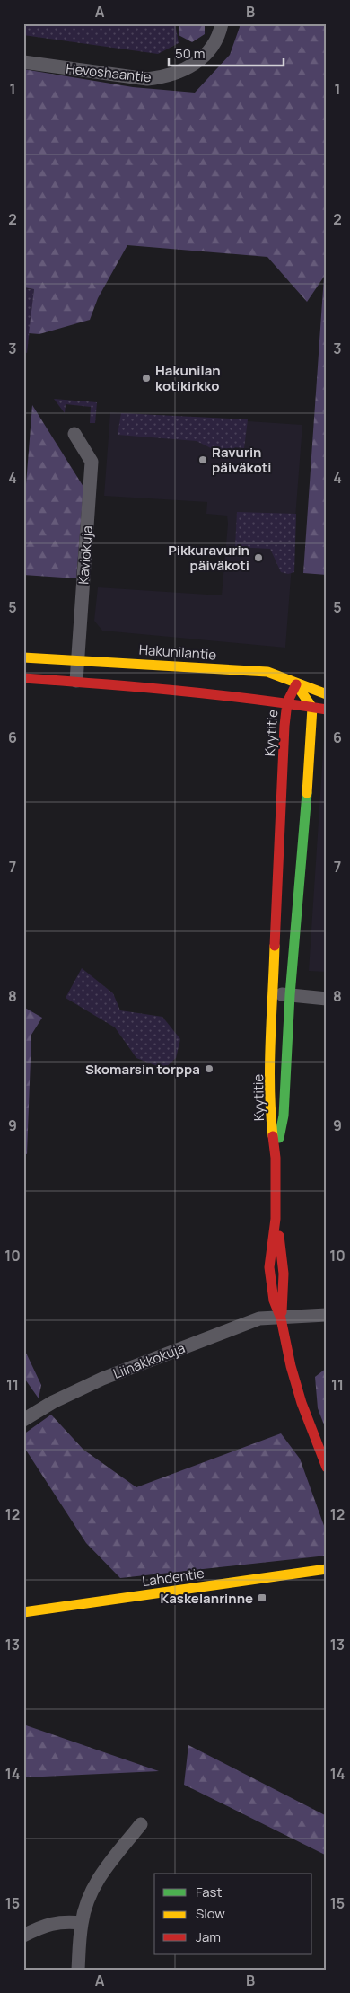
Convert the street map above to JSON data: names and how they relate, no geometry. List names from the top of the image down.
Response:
{
  "streets": {
    "main road": ["Hakunilantie", "Kyytitie", "Lahdentie"],
    "street": ["Hevoshaantie", "Kaviokuja", "Liinakkokuja"]
  },
  "crossings": [
    ["Kaviokuja", "Hakunilantie"],
    ["Hakunilantie", "Kyytitie"],
    ["Kyytitie", "Liinakkokuja"]
  ],
  "places": {
    "other": [
      "Hakunilan kotikirkko",
      "Ravurin päiväkoti",
      "Pikkuravurin päiväkoti",
      "Skomarsin torppa"
    ],
    "transit": ["Kaskelanrinne"]
  },
  "legend": ["Fast", "Slow", "Jam"],
  "scale_bar": "50 m",
  "grid": {
    "columns": ["A", "B"],
    "rows": [
      "1",
      "2",
      "3",
      "4",
      "5",
      "6",
      "7",
      "8",
      "9",
      "10",
      "11",
      "12",
      "13",
      "14",
      "15"
    ]
  }
}
